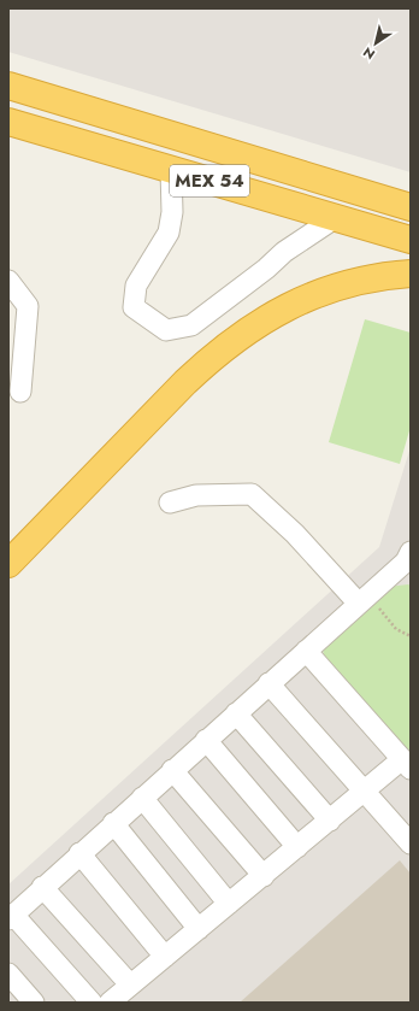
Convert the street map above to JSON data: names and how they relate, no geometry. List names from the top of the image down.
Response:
{
  "streets": {
    "highway": ["MEX 54"]
  },
  "north": "bottom left"
}
